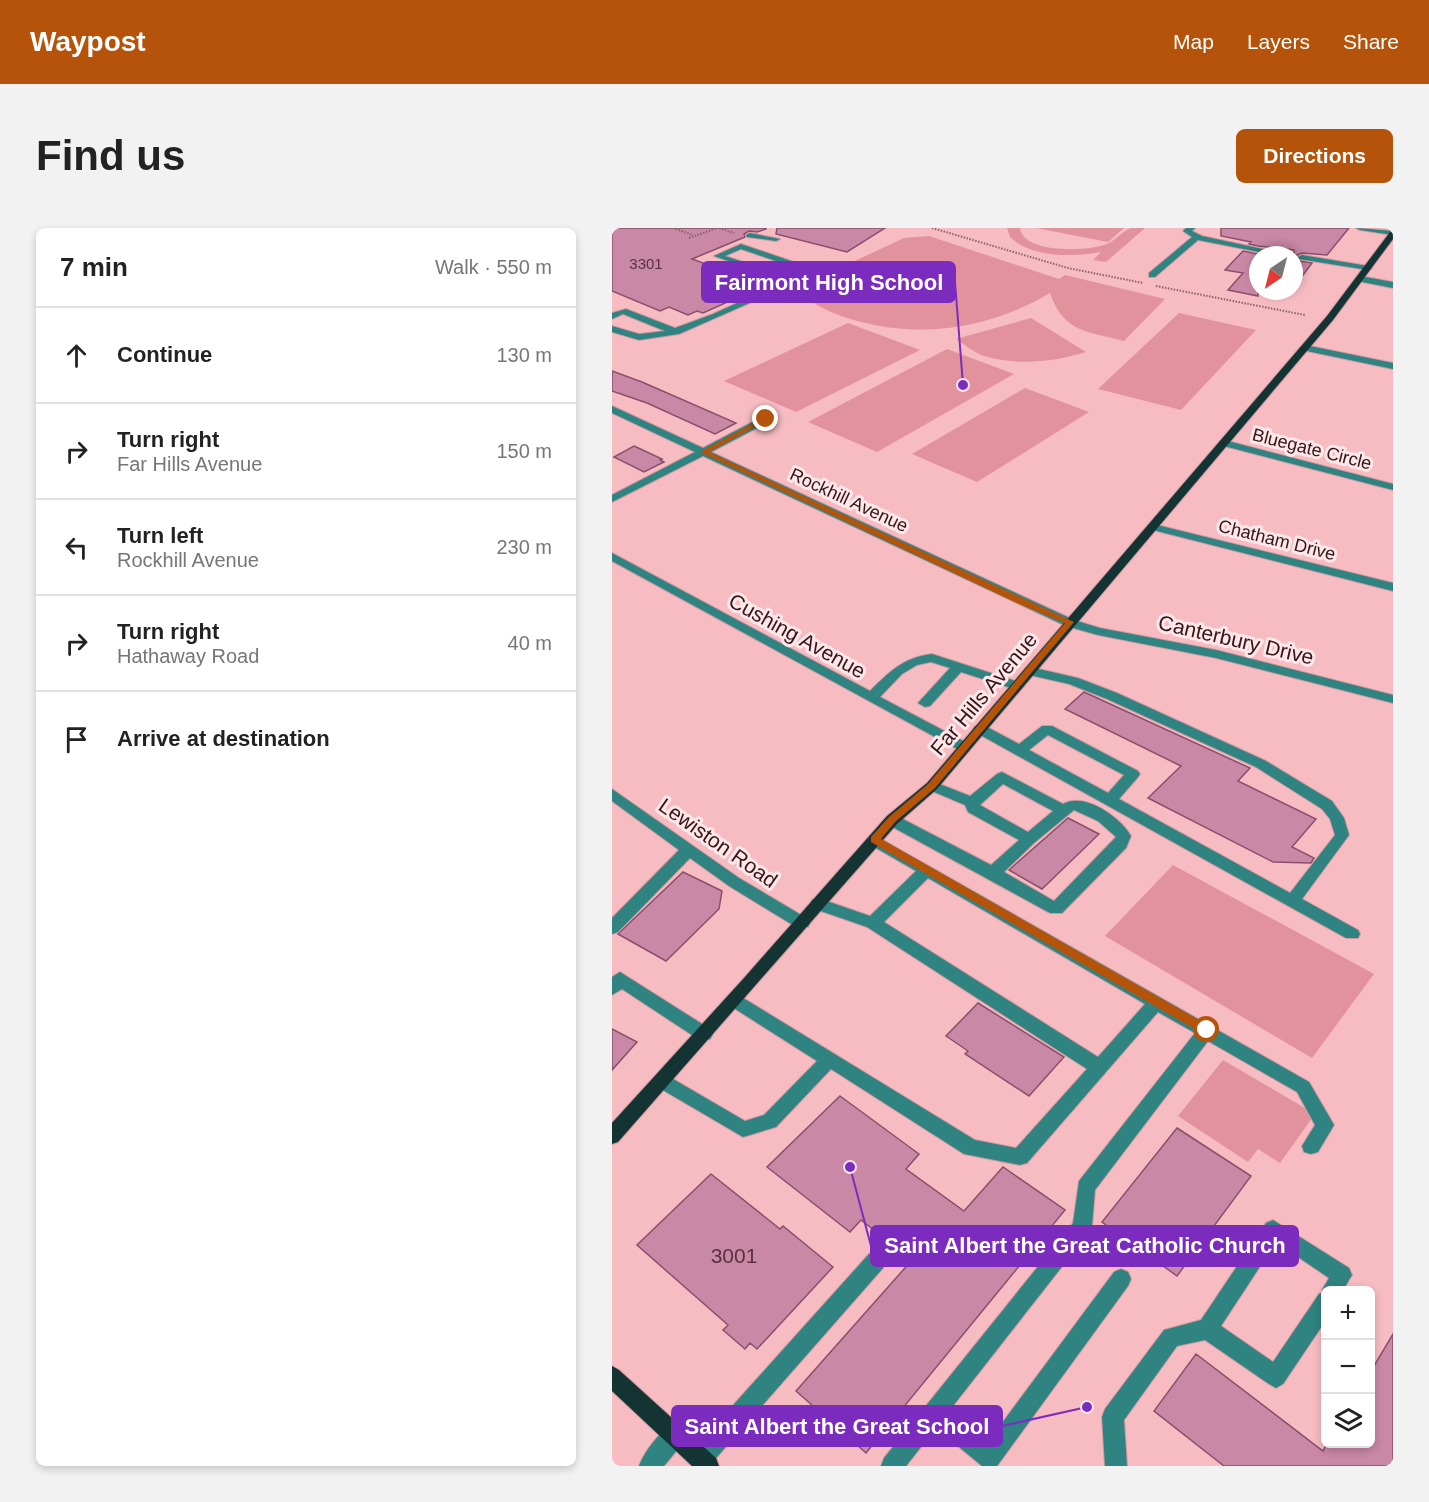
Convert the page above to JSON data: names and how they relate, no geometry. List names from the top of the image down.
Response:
{
  "streets": {
    "main road": ["Far Hills Avenue"],
    "street": [
      "Bluegate Circle",
      "Rockhill Avenue",
      "Chatham Drive",
      "Cushing Avenue",
      "Canterbury Drive",
      "Lewiston Road"
    ]
  },
  "crossings": [
    ["Bluegate Circle", "Far Hills Avenue"],
    ["Rockhill Avenue", "Canterbury Drive"],
    ["Rockhill Avenue", "Far Hills Avenue"],
    ["Chatham Drive", "Far Hills Avenue"],
    ["Cushing Avenue", "Far Hills Avenue"],
    ["Canterbury Drive", "Far Hills Avenue"],
    ["Far Hills Avenue", "Lewiston Road"]
  ],
  "places": ["Fairmont High School", "Saint Albert the Great Catholic Church", "Saint Albert the Great School"],
  "house_numbers": ["3301", "3001"],
  "north": "bottom left",
  "page": {
    "header": "Waypost",
    "nav": ["Map", "Layers", "Share"],
    "buttons": "Directions",
    "title": "Find us",
    "heading": ["7 min", "Walk · 550 m"],
    "list": [
      ["Continue", "130 m"],
      ["Turn right", "Far Hills Avenue", "150 m"],
      ["Turn left", "Rockhill Avenue", "230 m"],
      ["Turn right", "Hathaway Road", "40 m"],
      "Arrive at destination"
    ],
    "map_buttons": ["+", "−"]
  }
}
